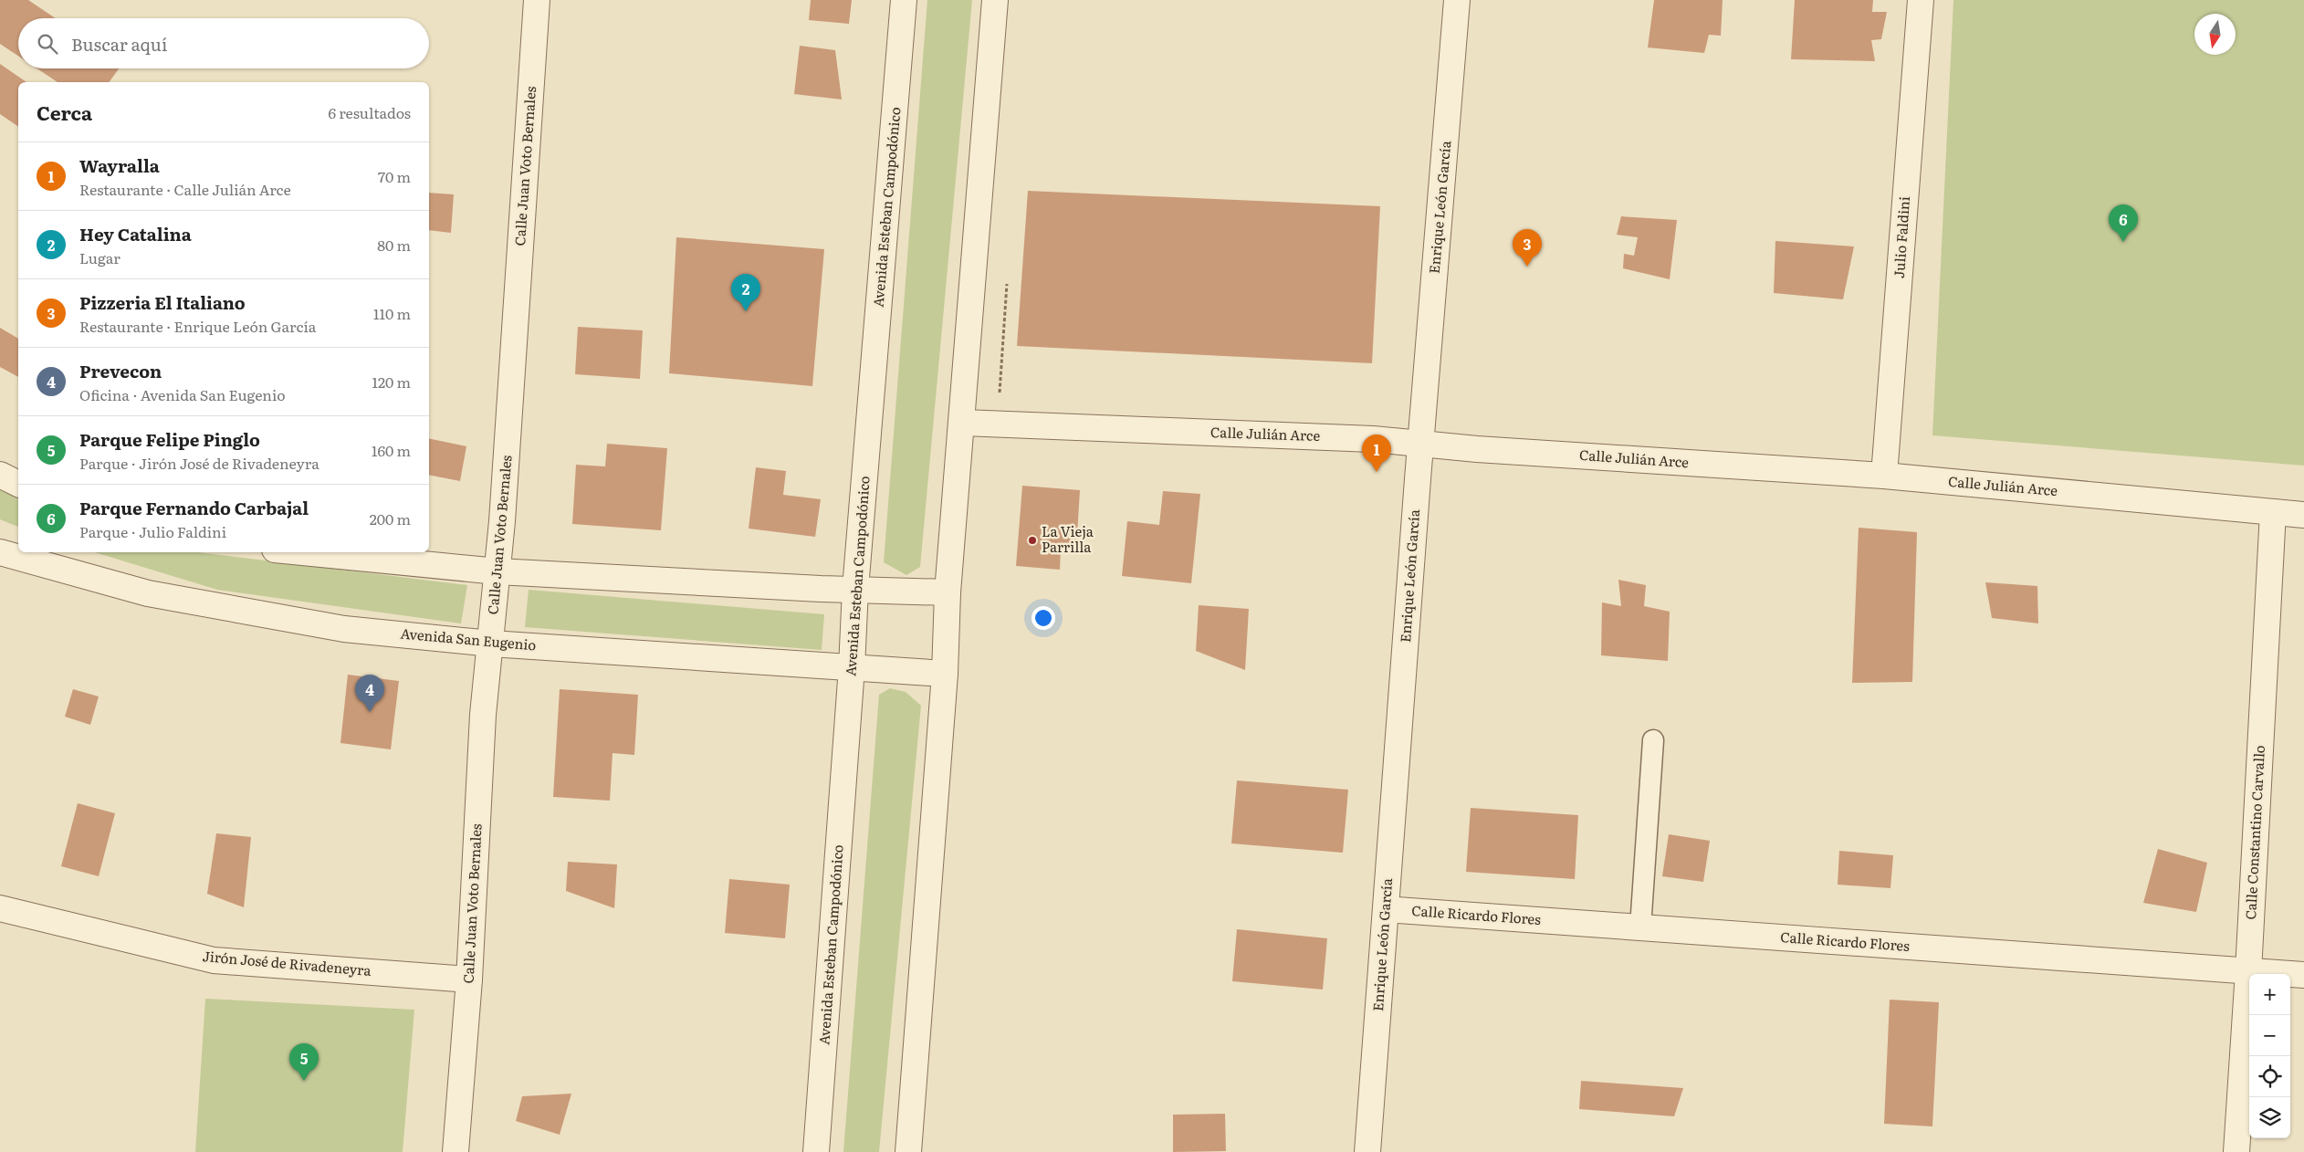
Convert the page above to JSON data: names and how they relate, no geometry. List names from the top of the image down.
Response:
{
  "streets": {
    "street": [
      "Calle Juan Voto Bernales",
      "Avenida Esteban Campodónico",
      "Enrique León García",
      "Julio Faldini",
      "Calle Julián Arce",
      "Avenida San Eugenio",
      "Calle Constantino Carvallo",
      "Calle Ricardo Flores",
      "Jirón José de Rivadeneyra"
    ]
  },
  "crossings": [
    ["Calle Juan Voto Bernales", "Avenida San Eugenio"],
    ["Calle Juan Voto Bernales", "Jirón José de Rivadeneyra"],
    ["Avenida Esteban Campodónico", "Avenida San Eugenio"],
    ["Enrique León García", "Calle Julián Arce"],
    ["Enrique León García", "Calle Ricardo Flores"],
    ["Julio Faldini", "Calle Julián Arce"],
    ["Calle Julián Arce", "Calle Constantino Carvallo"],
    ["Calle Constantino Carvallo", "Calle Ricardo Flores"]
  ],
  "places": ["La Vieja Parrilla"],
  "north": "bottom",
  "page": {
    "search": "Buscar aquí",
    "heading": ["Cerca", "6 resultados"],
    "list": [
      {
        "mark": "1",
        "name": "Wayralla",
        "note": "Restaurante · Calle Julián Arce",
        "value": "70 m"
      },
      {
        "mark": "2",
        "name": "Hey Catalina",
        "note": "Lugar",
        "value": "80 m"
      },
      {
        "mark": "3",
        "name": "Pizzeria El Italiano",
        "note": "Restaurante · Enrique León García",
        "value": "110 m"
      },
      {
        "mark": "4",
        "name": "Prevecon",
        "note": "Oficina · Avenida San Eugenio",
        "value": "120 m"
      },
      {
        "mark": "5",
        "name": "Parque Felipe Pinglo",
        "note": "Parque · Jirón José de Rivadeneyra",
        "value": "160 m"
      },
      {
        "mark": "6",
        "name": "Parque Fernando Carbajal",
        "note": "Parque · Julio Faldini",
        "value": "200 m"
      }
    ],
    "pins": [
      "6",
      "3",
      "2",
      "1",
      "4",
      "5"
    ],
    "map_buttons": ["+", "−"]
  }
}
